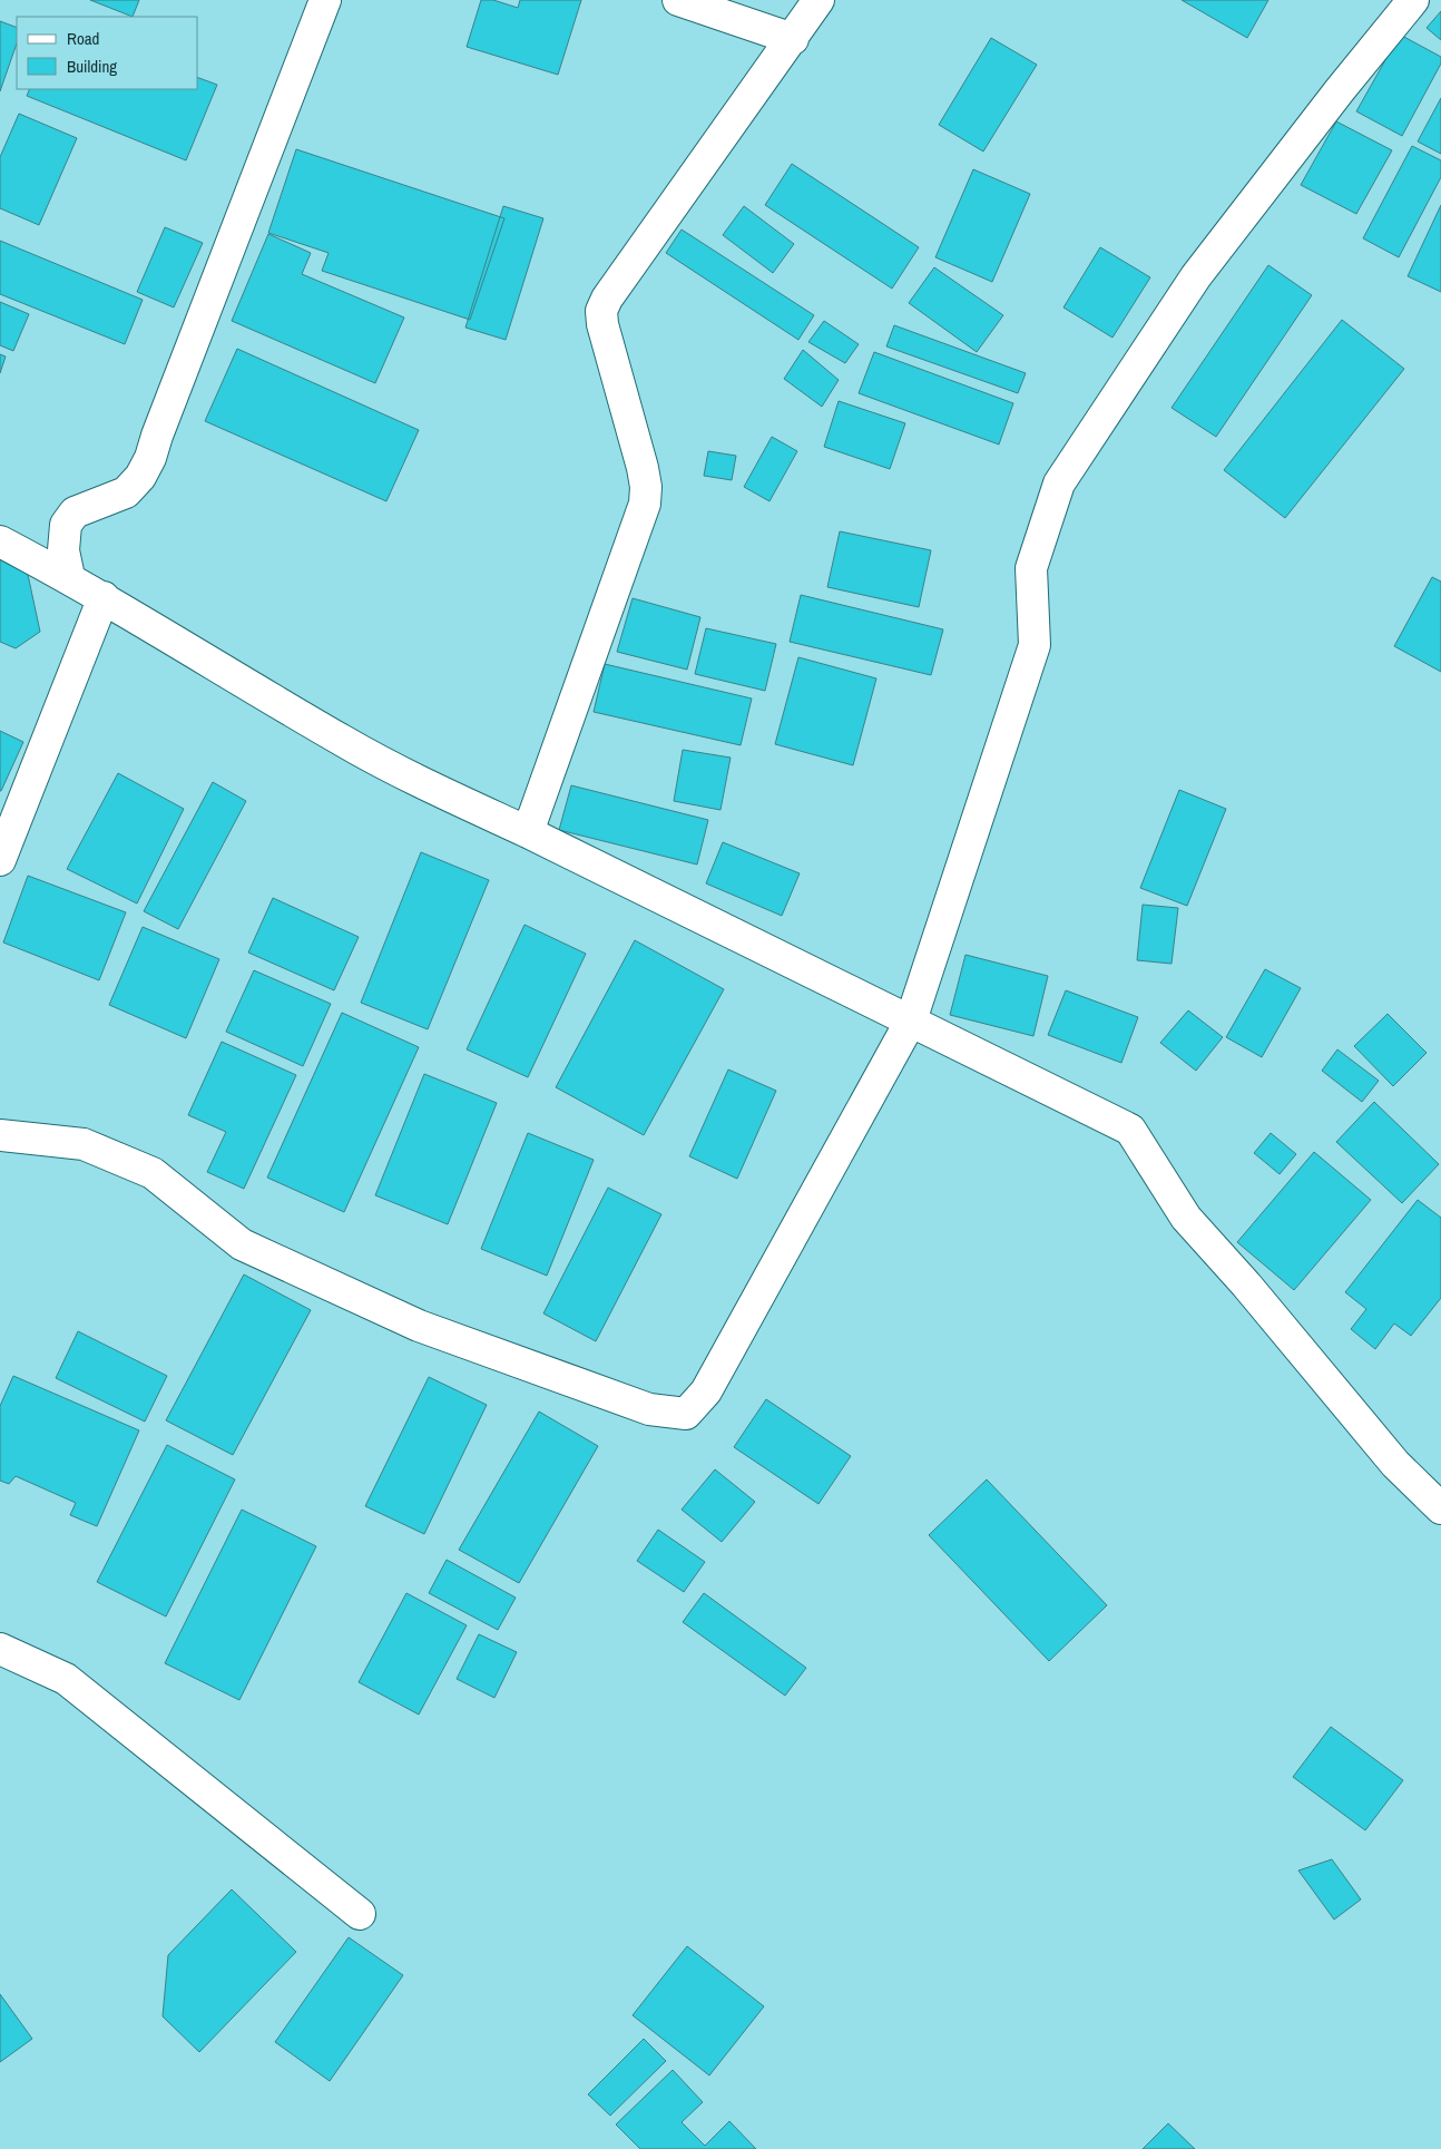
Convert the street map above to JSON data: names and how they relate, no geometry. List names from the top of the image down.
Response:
{
  "legend": ["Road", "Building"]
}
